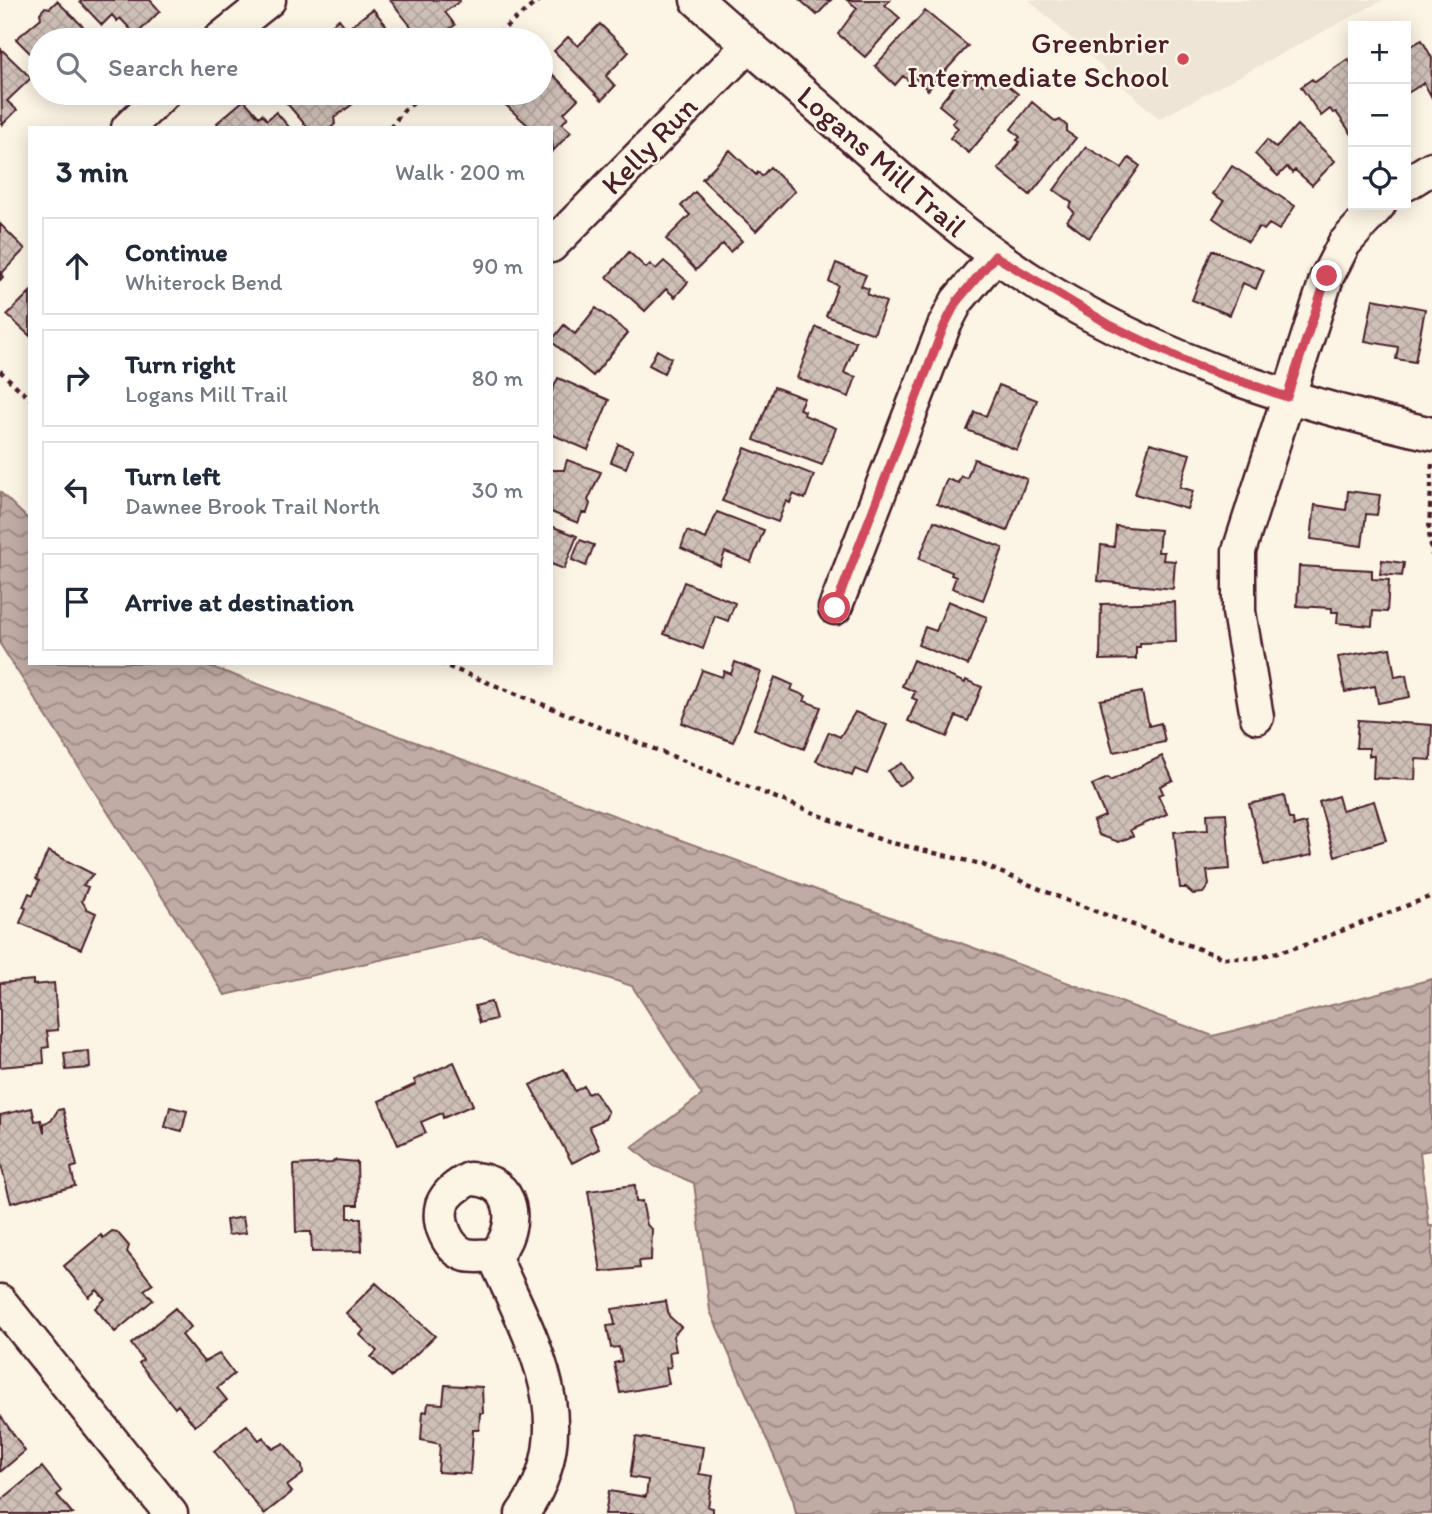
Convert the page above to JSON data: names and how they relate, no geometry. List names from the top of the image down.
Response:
{
  "streets": {
    "street": ["Kelly Run", "Logans Mill Trail"]
  },
  "crossings": [
    ["Kelly Run", "Logans Mill Trail"]
  ],
  "places": ["Greenbrier Intermediate School"],
  "page": {
    "map_buttons": ["+", "−"],
    "search": "Search here",
    "heading": ["3 min", "Walk · 200 m"],
    "list": [
      ["Continue", "Whiterock Bend", "90 m"],
      ["Turn right", "Logans Mill Trail", "80 m"],
      ["Turn left", "Dawnee Brook Trail North", "30 m"],
      "Arrive at destination"
    ]
  }
}
